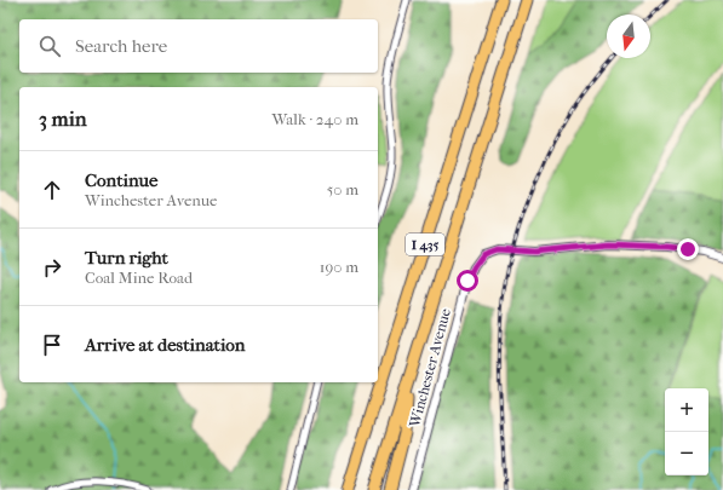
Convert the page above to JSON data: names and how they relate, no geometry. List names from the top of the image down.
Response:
{
  "streets": {
    "highway": ["I 435"],
    "street": ["Winchester Avenue"]
  },
  "north": "bottom",
  "page": {
    "search": "Search here",
    "heading": ["3 min", "Walk · 240 m"],
    "list": [
      ["Continue", "Winchester Avenue", "50 m"],
      ["Turn right", "Coal Mine Road", "190 m"],
      "Arrive at destination"
    ],
    "map_buttons": ["+", "−"]
  }
}
